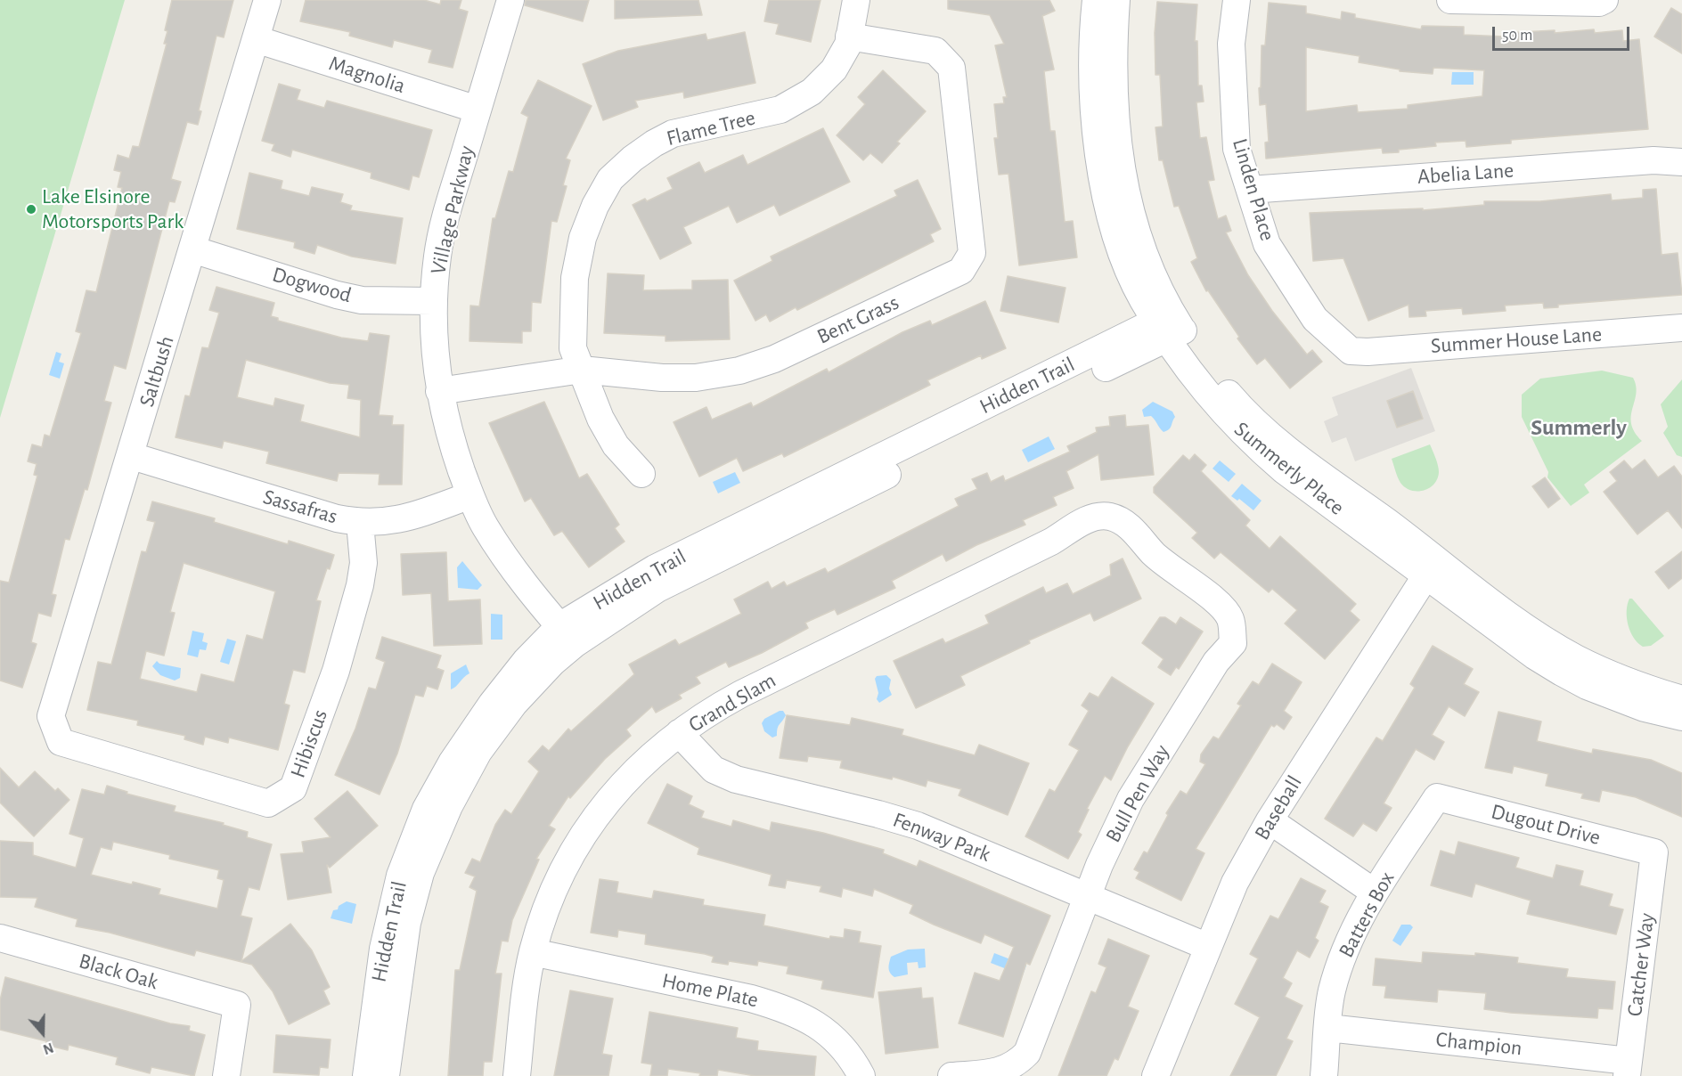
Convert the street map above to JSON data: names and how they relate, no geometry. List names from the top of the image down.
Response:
{
  "streets": {
    "street": [
      "Magnolia",
      "Flame Tree",
      "Abelia Lane",
      "Linden Place",
      "Village Parkway",
      "Dogwood",
      "Bent Grass",
      "Summer House Lane",
      "Saltbush",
      "Hidden Trail",
      "Summerly Place",
      "Sassafras",
      "Grand Slam",
      "Hibiscus",
      "Bull Pen Way",
      "Baseball",
      "Dugout Drive",
      "Fenway Park",
      "Batters Box",
      "Catcher Way",
      "Black Oak",
      "Home Plate",
      "Champion"
    ]
  },
  "crossings": [
    ["Magnolia", "Village Parkway"],
    ["Magnolia", "Saltbush"],
    ["Flame Tree", "Bent Grass"],
    ["Abelia Lane", "Linden Place"],
    ["Linden Place", "Summer House Lane"],
    ["Village Parkway", "Dogwood"],
    ["Village Parkway", "Bent Grass"],
    ["Village Parkway", "Hidden Trail"],
    ["Village Parkway", "Sassafras"],
    ["Dogwood", "Saltbush"],
    ["Saltbush", "Sassafras"],
    ["Saltbush", "Hibiscus"],
    ["Hidden Trail", "Summerly Place"],
    ["Summerly Place", "Baseball"],
    ["Sassafras", "Hibiscus"],
    ["Grand Slam", "Bull Pen Way"],
    ["Grand Slam", "Fenway Park"],
    ["Grand Slam", "Home Plate"],
    ["Bull Pen Way", "Fenway Park"],
    ["Baseball", "Fenway Park"],
    ["Dugout Drive", "Batters Box"],
    ["Dugout Drive", "Catcher Way"],
    ["Batters Box", "Champion"],
    ["Catcher Way", "Champion"]
  ],
  "districts": ["Summerly"],
  "places": ["Lake Elsinore Motorsports Park"],
  "scale_bar": "50 m",
  "north": "bottom"
}
